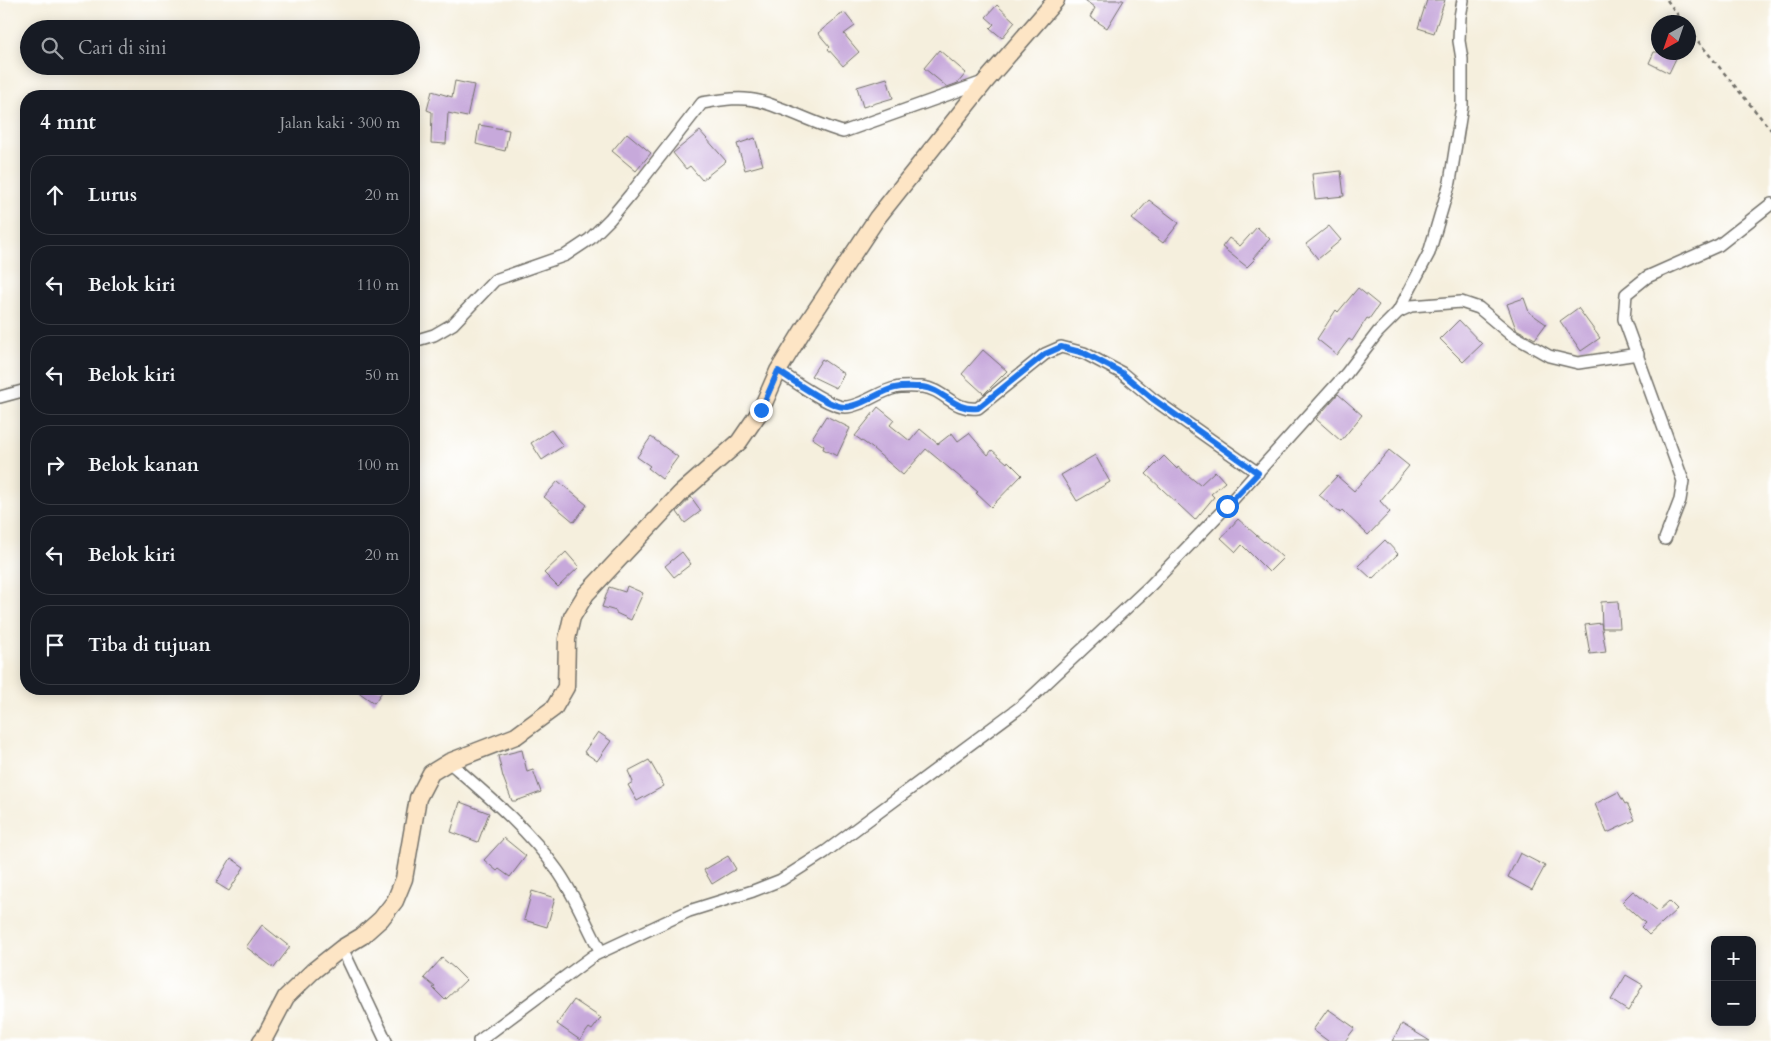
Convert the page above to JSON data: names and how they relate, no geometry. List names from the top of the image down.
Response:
{
  "north": "bottom left",
  "page": {
    "search": "Cari di sini",
    "heading": ["4 mnt", "Jalan kaki · 300 m"],
    "list": [
      ["Lurus", "20 m"],
      ["Belok kiri", "110 m"],
      ["Belok kiri", "50 m"],
      ["Belok kanan", "100 m"],
      ["Belok kiri", "20 m"],
      "Tiba di tujuan"
    ],
    "map_buttons": ["+", "−"]
  }
}
